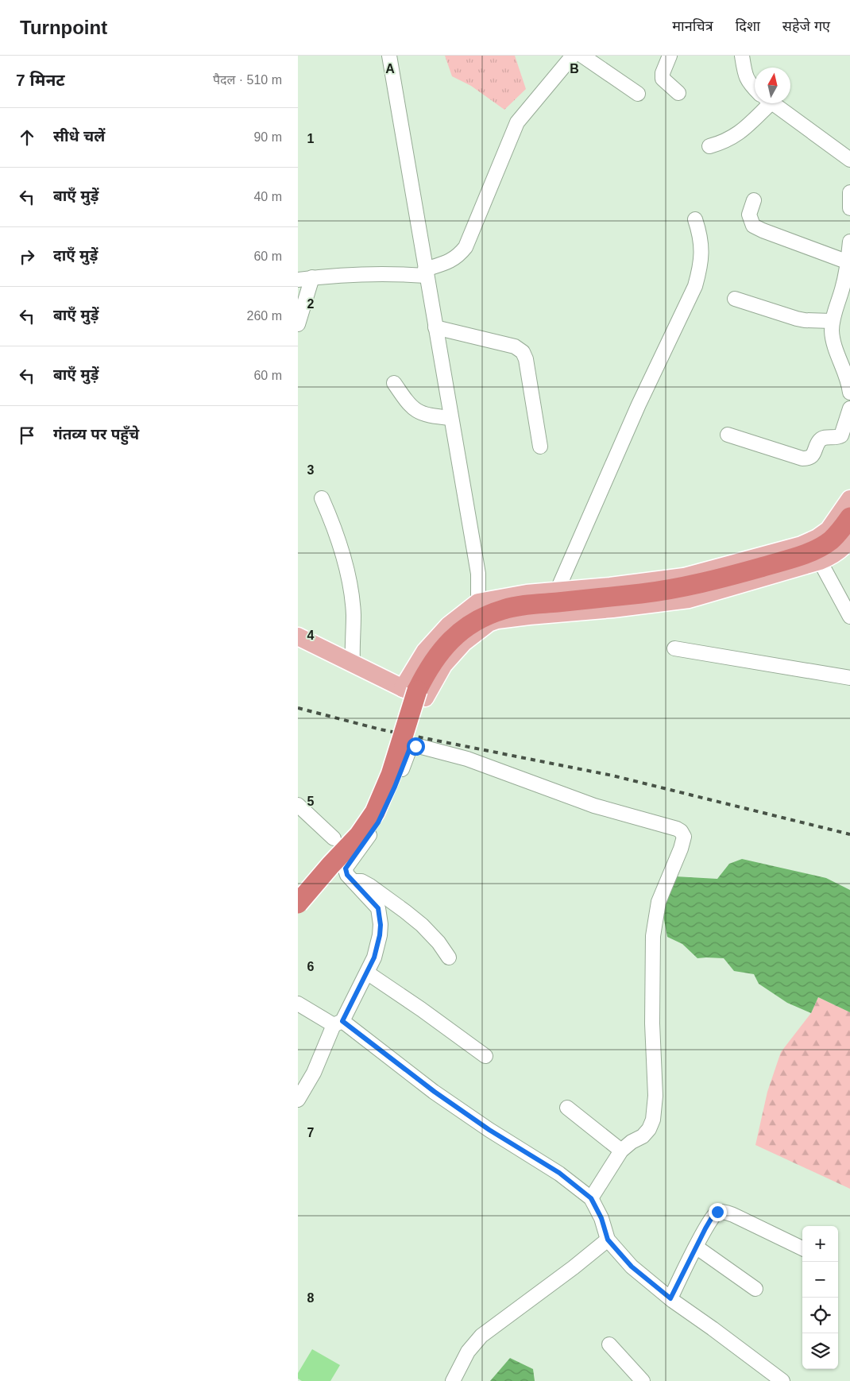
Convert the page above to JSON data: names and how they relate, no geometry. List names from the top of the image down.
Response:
{
  "north": "top",
  "page": {
    "header": "Turnpoint",
    "nav": ["मानचित्र", "दिशा", "सहेजे गए"],
    "heading": ["7 मिनट", "पैदल · 510 m"],
    "list": [
      ["सीधे चलें", "90 m"],
      ["बाएँ मुड़ें", "40 m"],
      ["दाएँ मुड़ें", "60 m"],
      ["बाएँ मुड़ें", "260 m"],
      ["बाएँ मुड़ें", "60 m"],
      "गंतव्य पर पहुँचे"
    ],
    "map_buttons": ["+", "−"]
  },
  "grid": {
    "columns": ["A", "B"],
    "rows": [
      "1",
      "2",
      "3",
      "4",
      "5",
      "6",
      "7",
      "8"
    ]
  }
}
